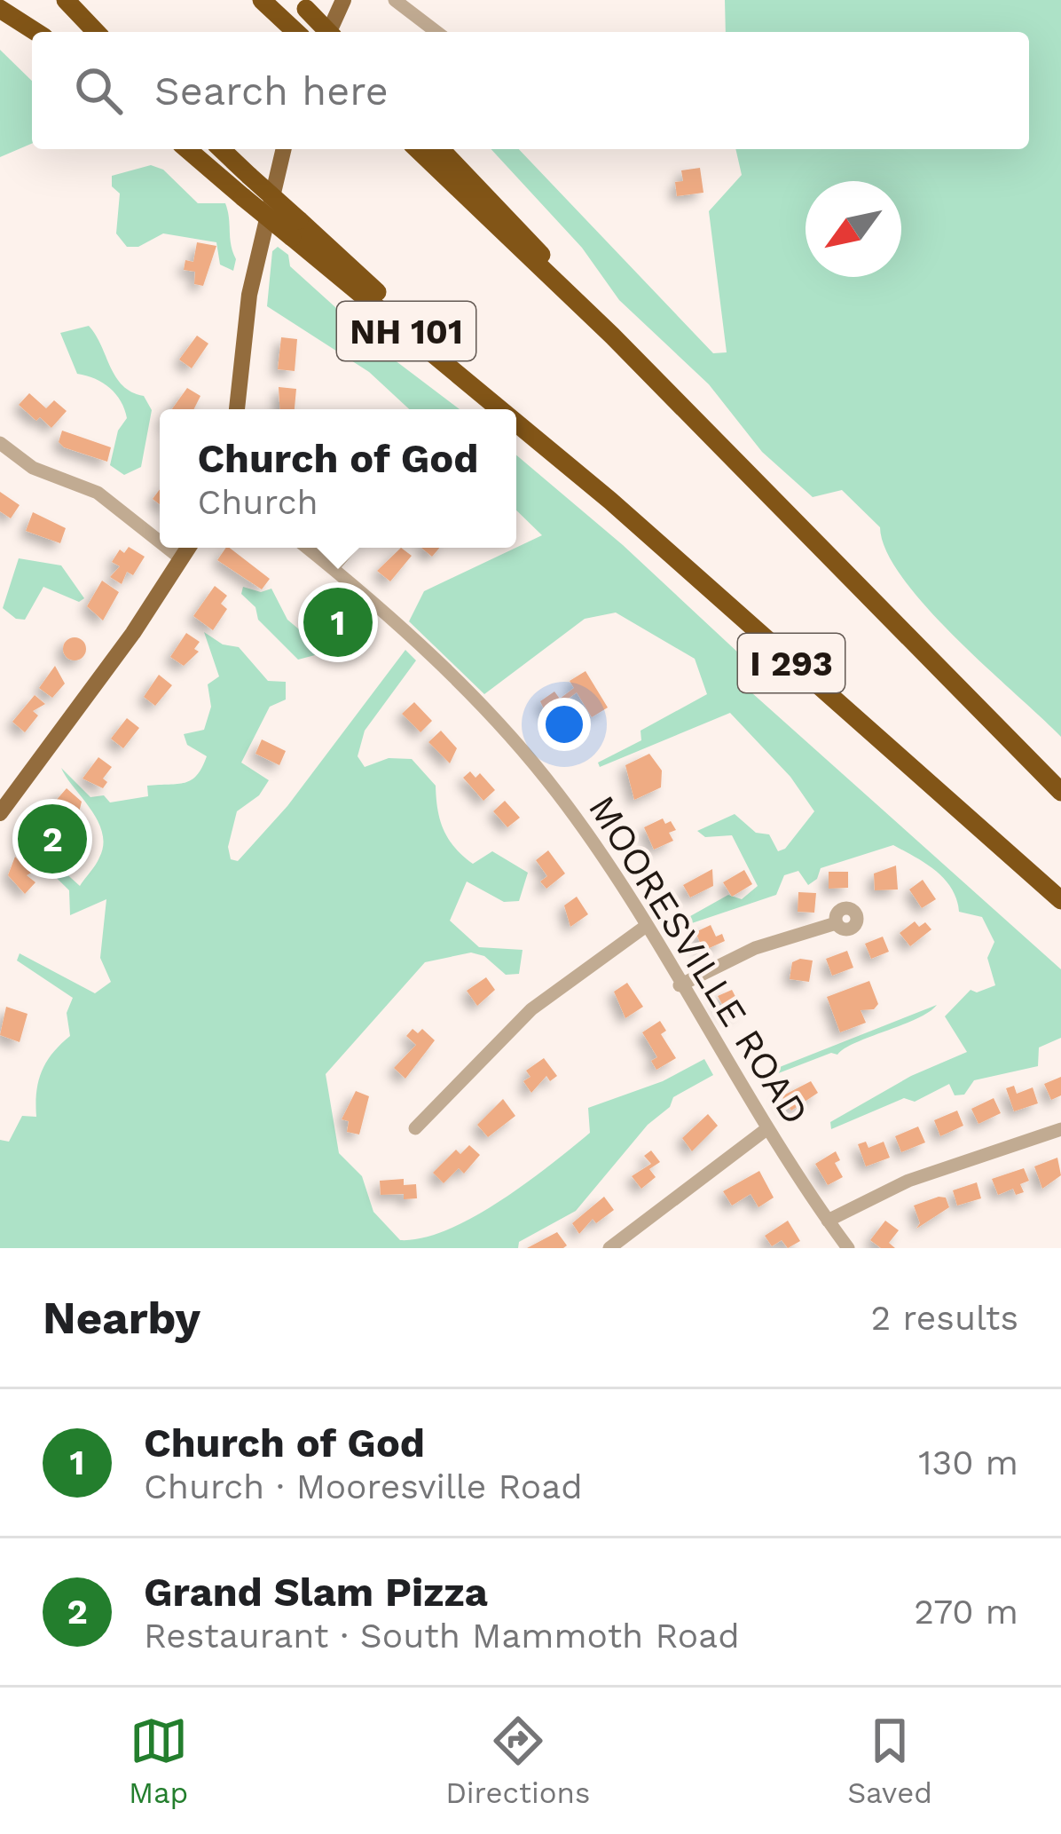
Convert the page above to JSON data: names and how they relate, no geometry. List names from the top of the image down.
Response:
{
  "streets": {
    "highway": ["NH 101", "I 293"],
    "street": ["MOORESVILLE ROAD"]
  },
  "crossings": [
    ["NH 101", "I 293"]
  ],
  "north": "bottom left",
  "page": {
    "search": "Search here",
    "popup": ["Church of God", "Church"],
    "pins": ["1", "2"],
    "heading": ["Nearby", "2 results"],
    "list": [
      {
        "mark": "1",
        "name": "Church of God",
        "note": "Church · Mooresville Road",
        "value": "130 m"
      },
      {
        "mark": "2",
        "name": "Grand Slam Pizza",
        "note": "Restaurant · South Mammoth Road",
        "value": "270 m"
      }
    ],
    "nav": ["Map", "Directions", "Saved"]
  }
}
